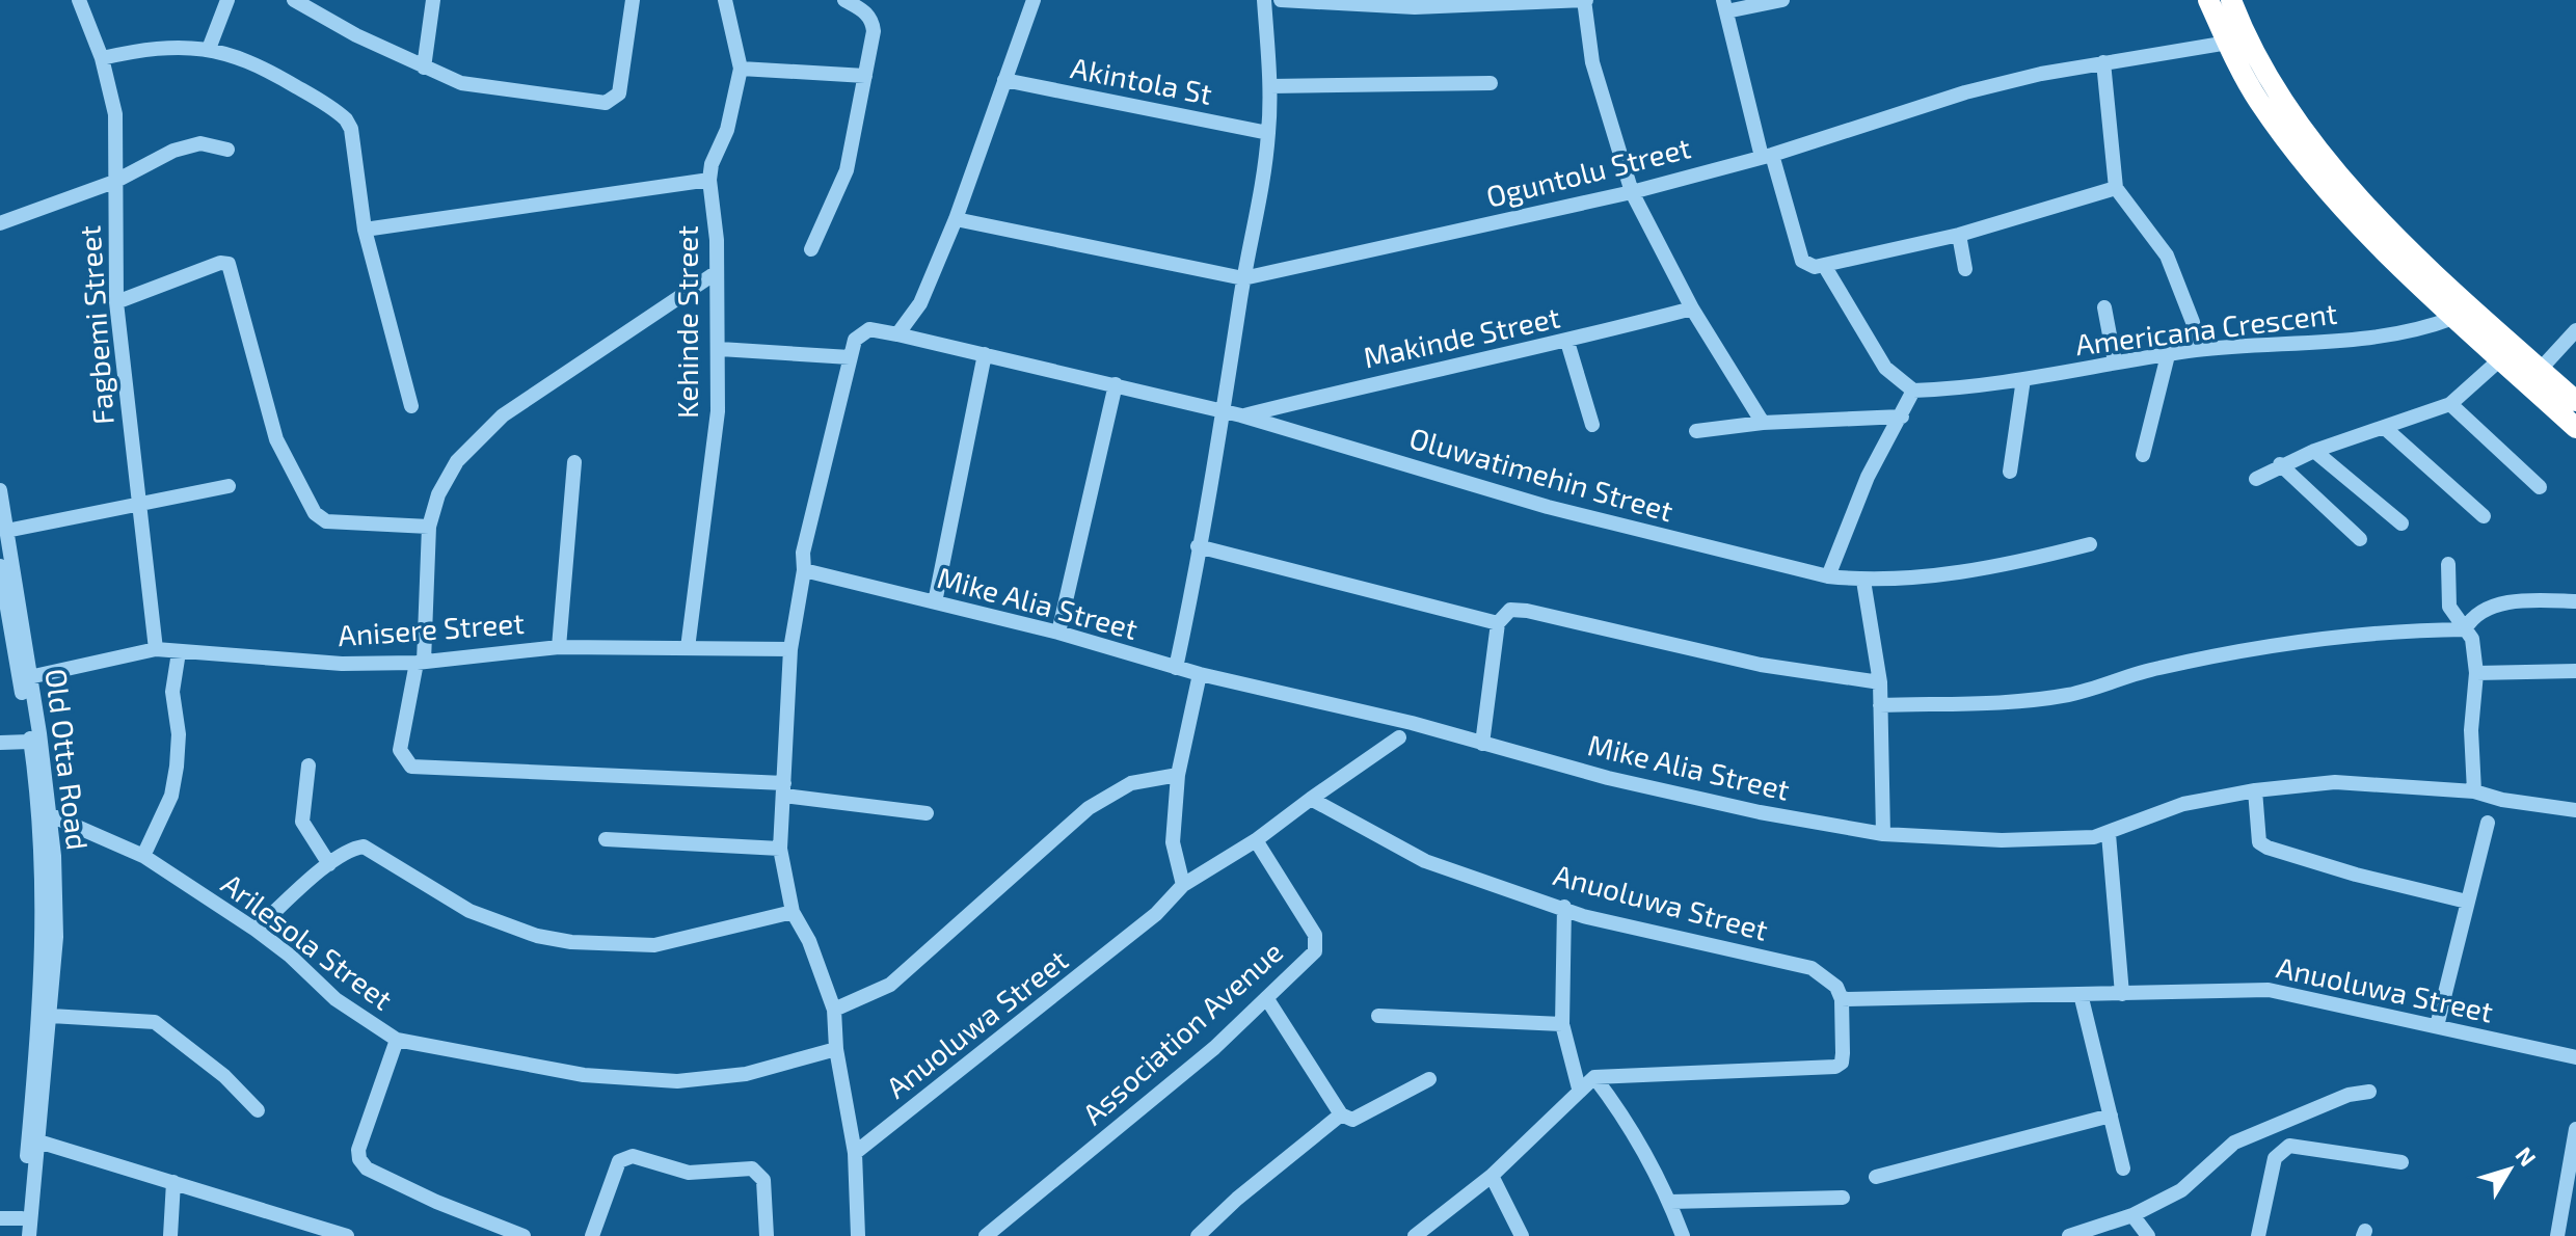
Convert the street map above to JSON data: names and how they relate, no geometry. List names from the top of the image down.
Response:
{
  "streets": {
    "street": [
      "Akintola St",
      "Oguntolu Street",
      "Kehinde Street",
      "Fagbemi Street",
      "Americana Crescent",
      "Makinde Street",
      "Oluwatimehin Street",
      "Mike Alia Street",
      "Anisere Street",
      "Old Otta Road",
      "Anuoluwa Street",
      "Arilesola Street",
      "Association Avenue"
    ]
  },
  "crossings": [
    ["Kehinde Street", "Anisere Street"],
    ["Fagbemi Street", "Anisere Street"],
    ["Makinde Street", "Oluwatimehin Street"],
    ["Anisere Street", "Old Otta Road"],
    ["Old Otta Road", "Arilesola Street"],
    ["Anuoluwa Street", "Association Avenue"]
  ],
  "north": "top right"
}
